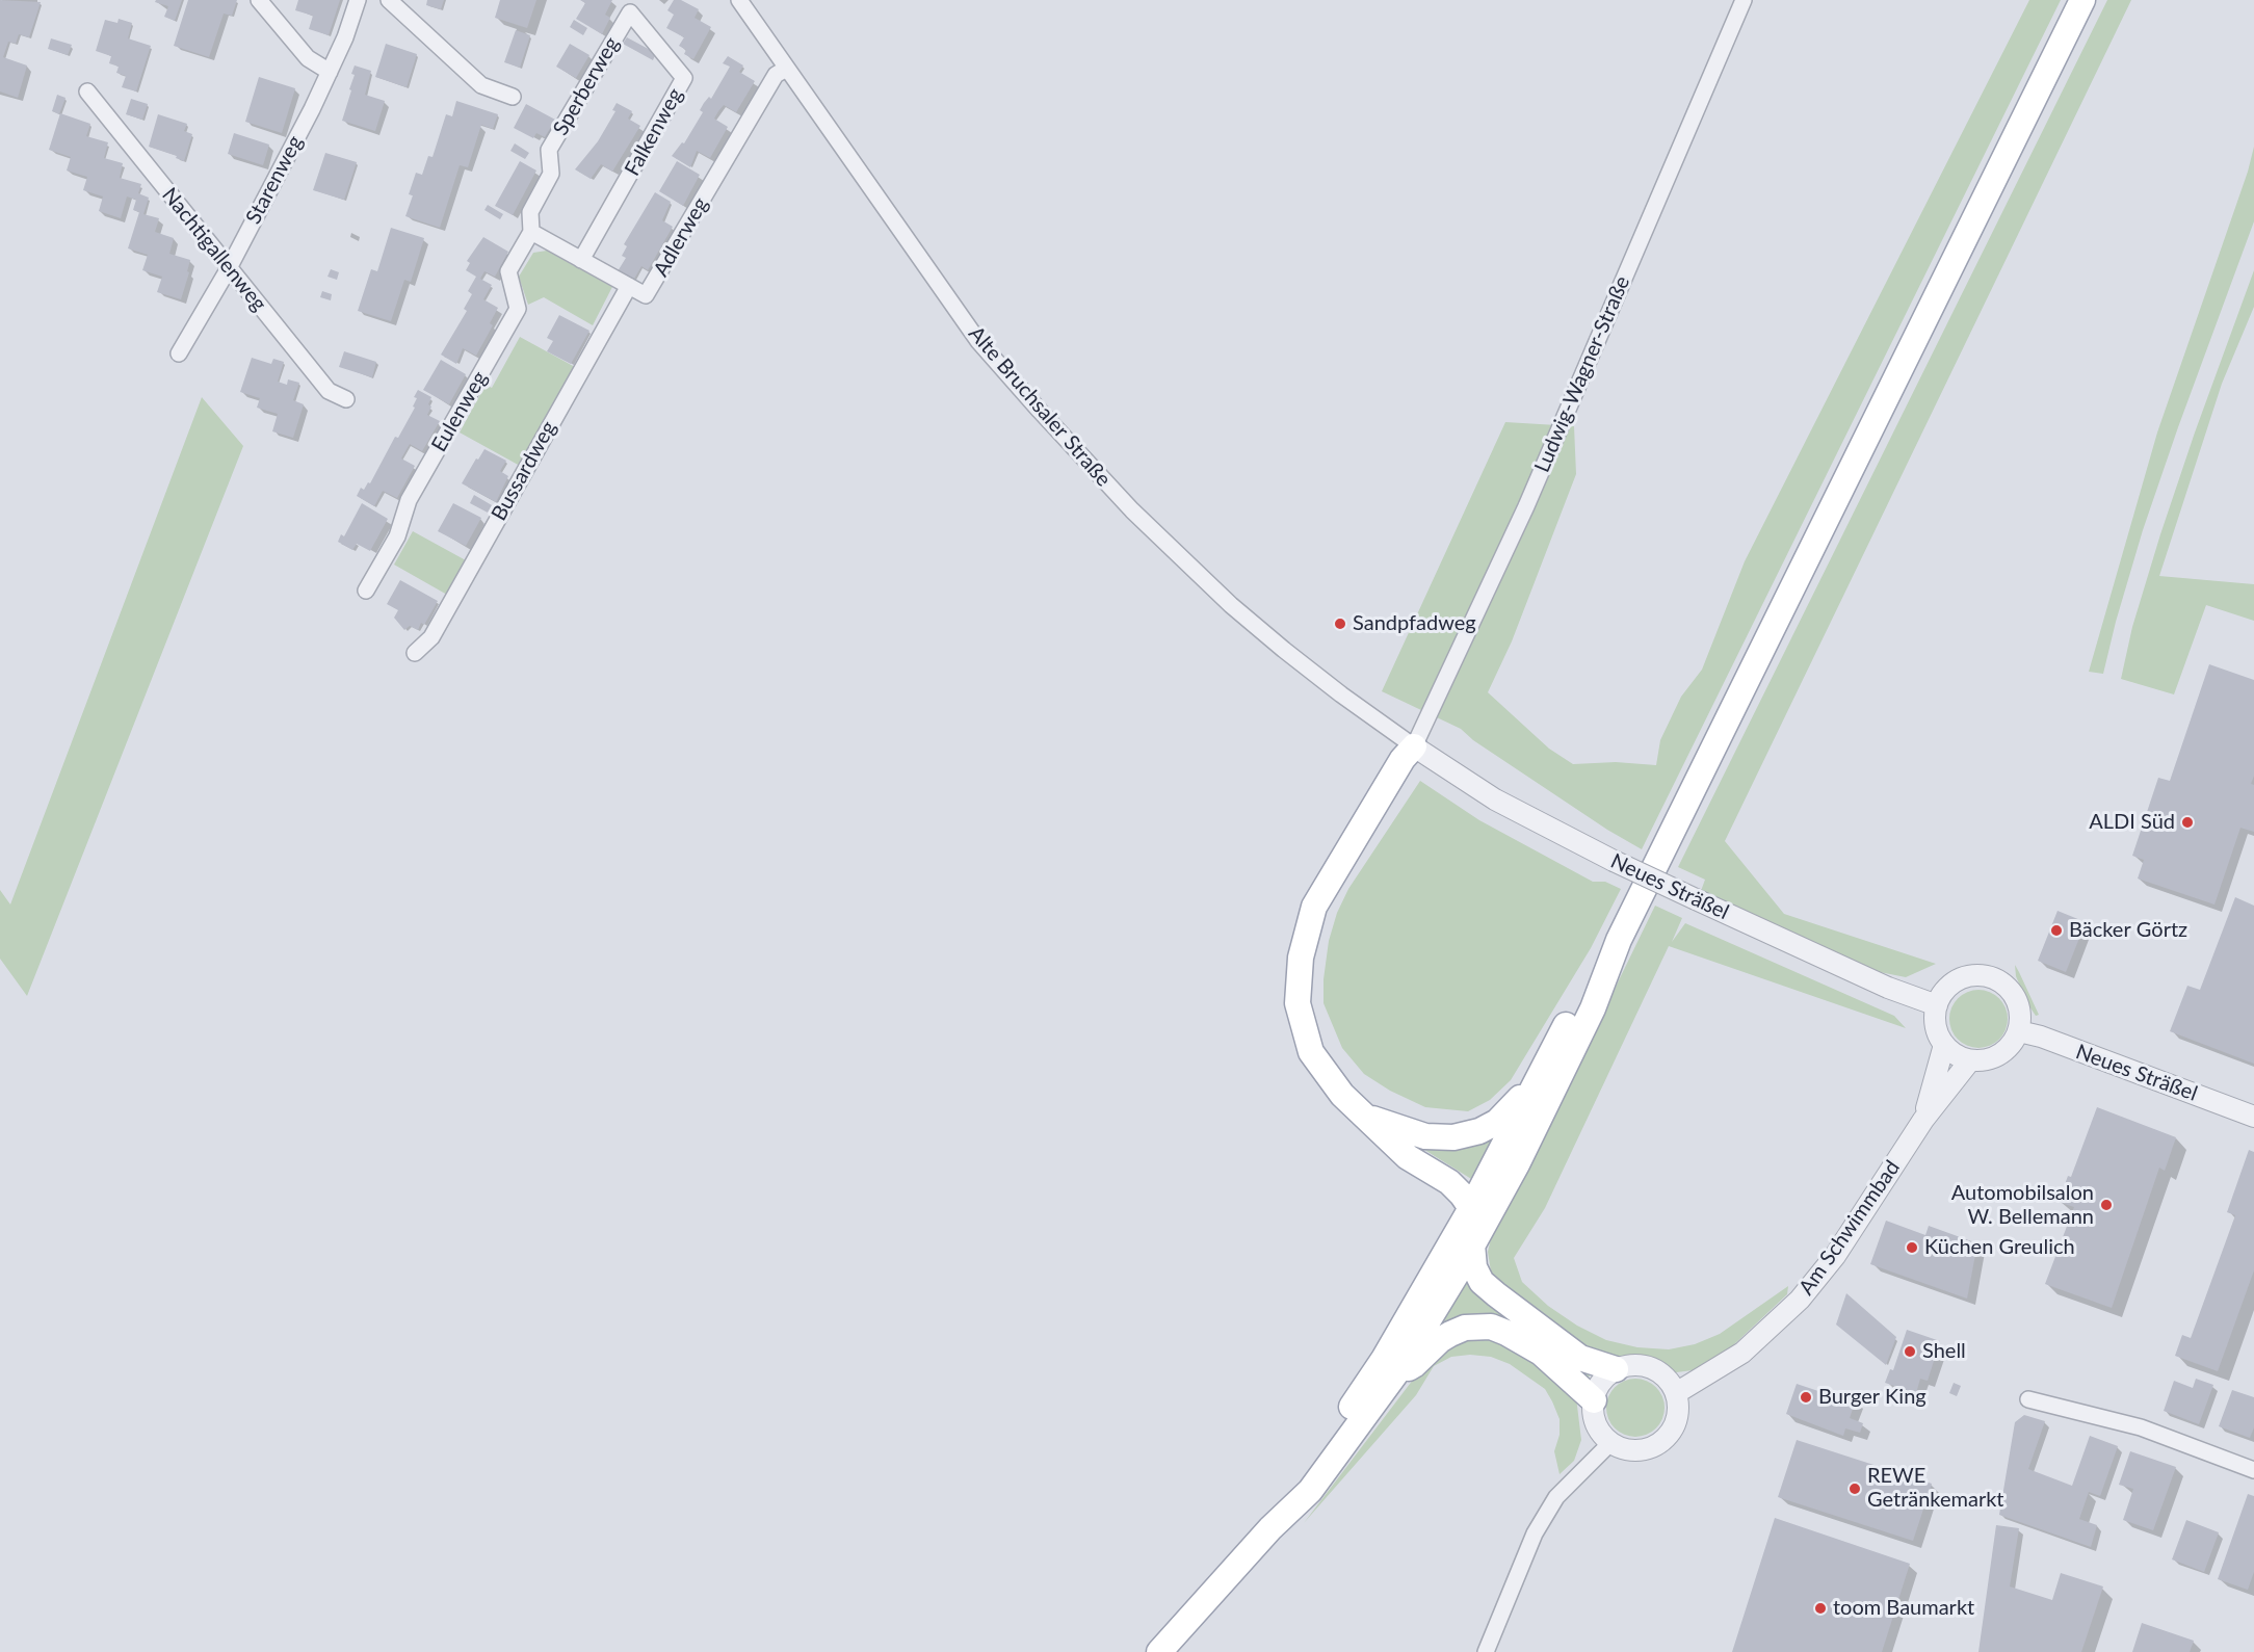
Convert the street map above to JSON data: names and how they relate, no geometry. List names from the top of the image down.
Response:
{
  "streets": {
    "street": [
      "Sperberweg",
      "Falkenweg",
      "Starenweg",
      "Adlerweg",
      "Nachtigallenweg",
      "Ludwig-Wagner-Straße",
      "Alte Bruchsaler Straße",
      "Eulenweg",
      "Bussardweg",
      "Neues Sträßel",
      "Am Schwimmbad"
    ]
  },
  "crossings": [
    ["Sperberweg", "Falkenweg"],
    ["Sperberweg", "Adlerweg"],
    ["Sperberweg", "Eulenweg"],
    ["Falkenweg", "Adlerweg"],
    ["Starenweg", "Nachtigallenweg"],
    ["Adlerweg", "Alte Bruchsaler Straße"],
    ["Adlerweg", "Eulenweg"],
    ["Adlerweg", "Bussardweg"],
    ["Ludwig-Wagner-Straße", "Alte Bruchsaler Straße"],
    ["Ludwig-Wagner-Straße", "Neues Sträßel"],
    ["Alte Bruchsaler Straße", "Neues Sträßel"],
    ["Neues Sträßel", "Am Schwimmbad"]
  ],
  "places": [
    "Sandpfadweg",
    "ALDI Süd",
    "Bäcker Görtz",
    "Automobilsalon W. Bellemann",
    "Küchen Greulich",
    "Shell",
    "Burger King",
    "REWE Getränkemarkt",
    "toom Baumarkt"
  ]
}
